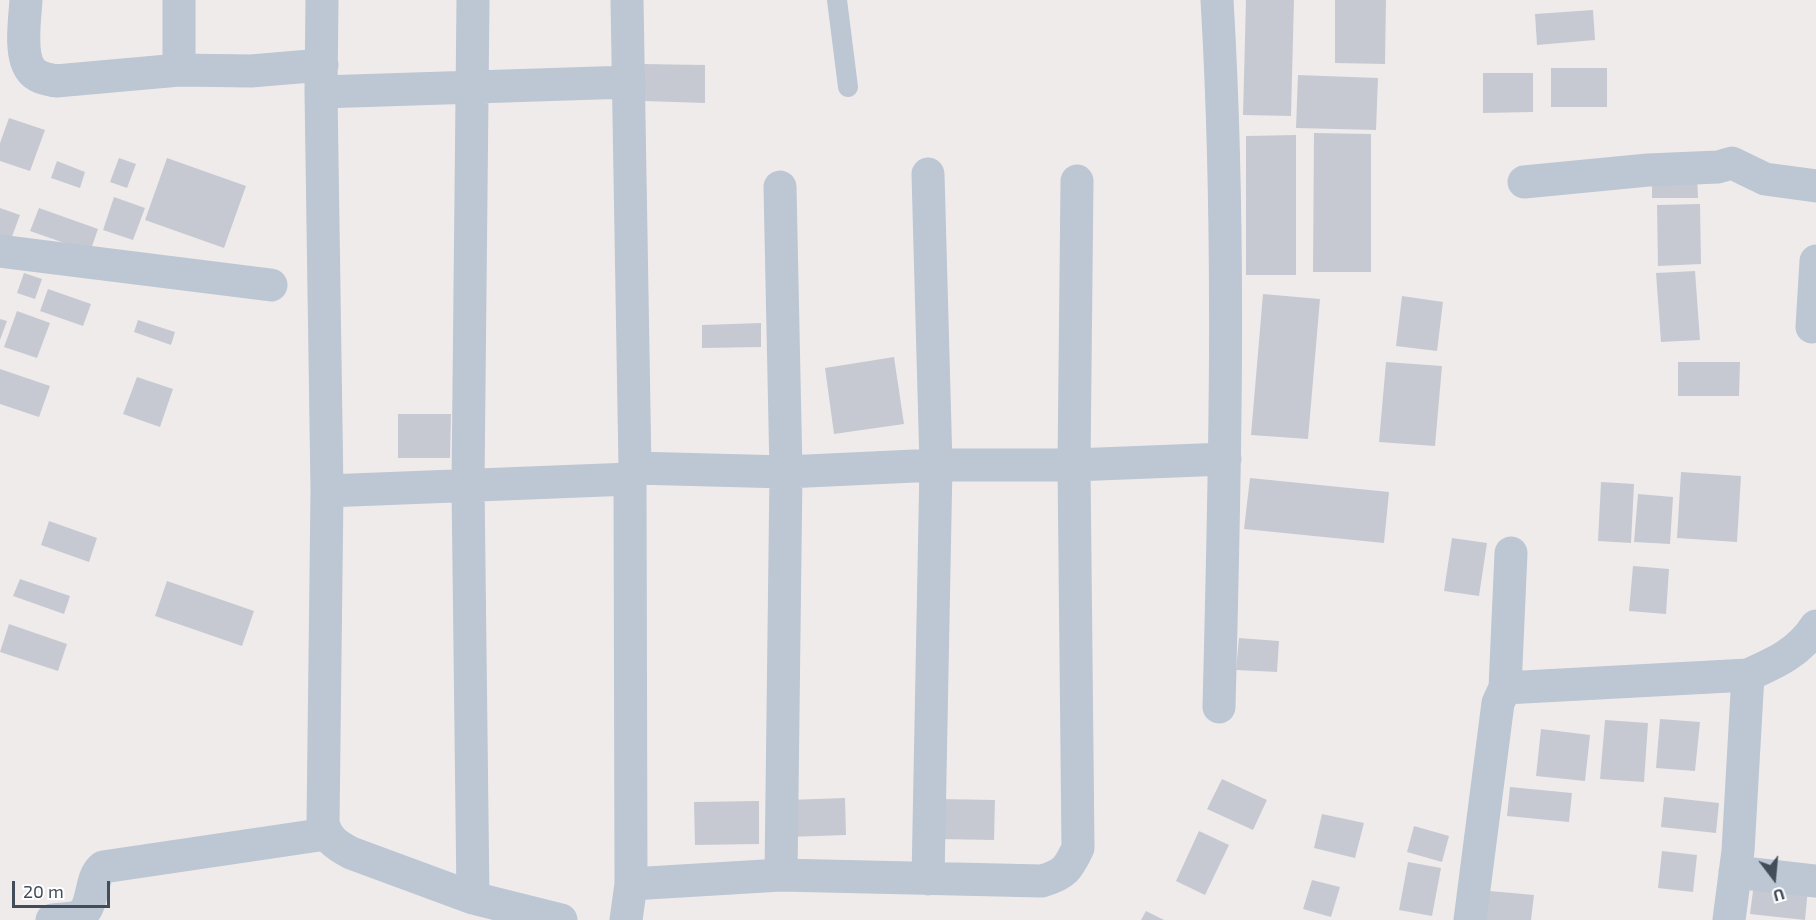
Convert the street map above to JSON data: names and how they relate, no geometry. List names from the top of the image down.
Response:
{
  "scale_bar": "20 m",
  "north": "bottom"
}
